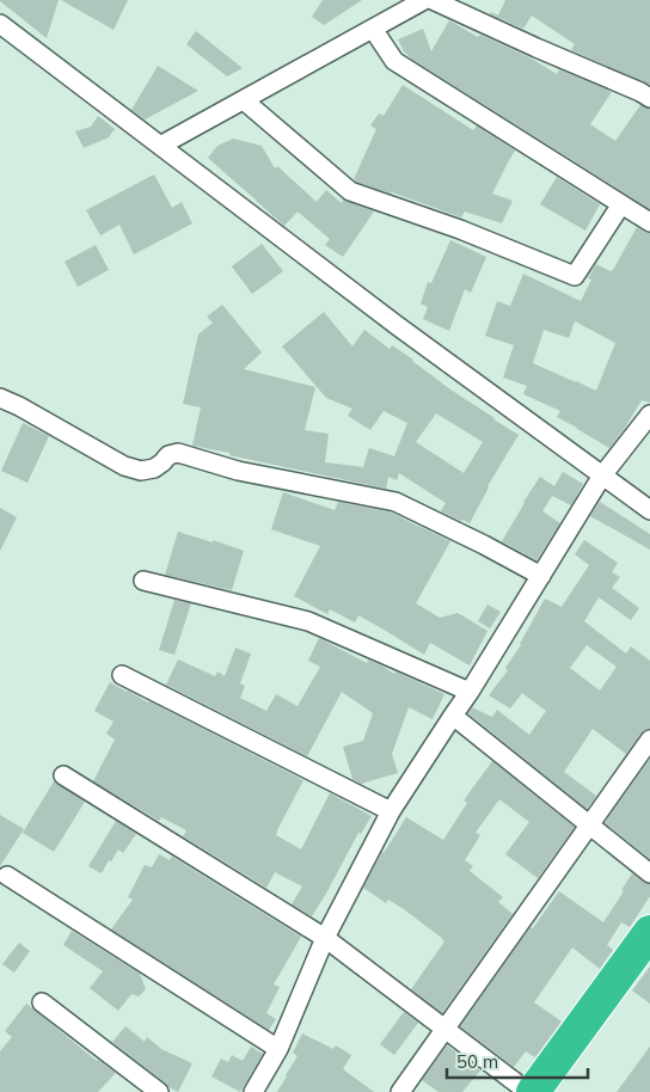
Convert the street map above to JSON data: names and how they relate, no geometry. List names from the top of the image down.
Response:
{
  "scale_bar": "50 m"
}
